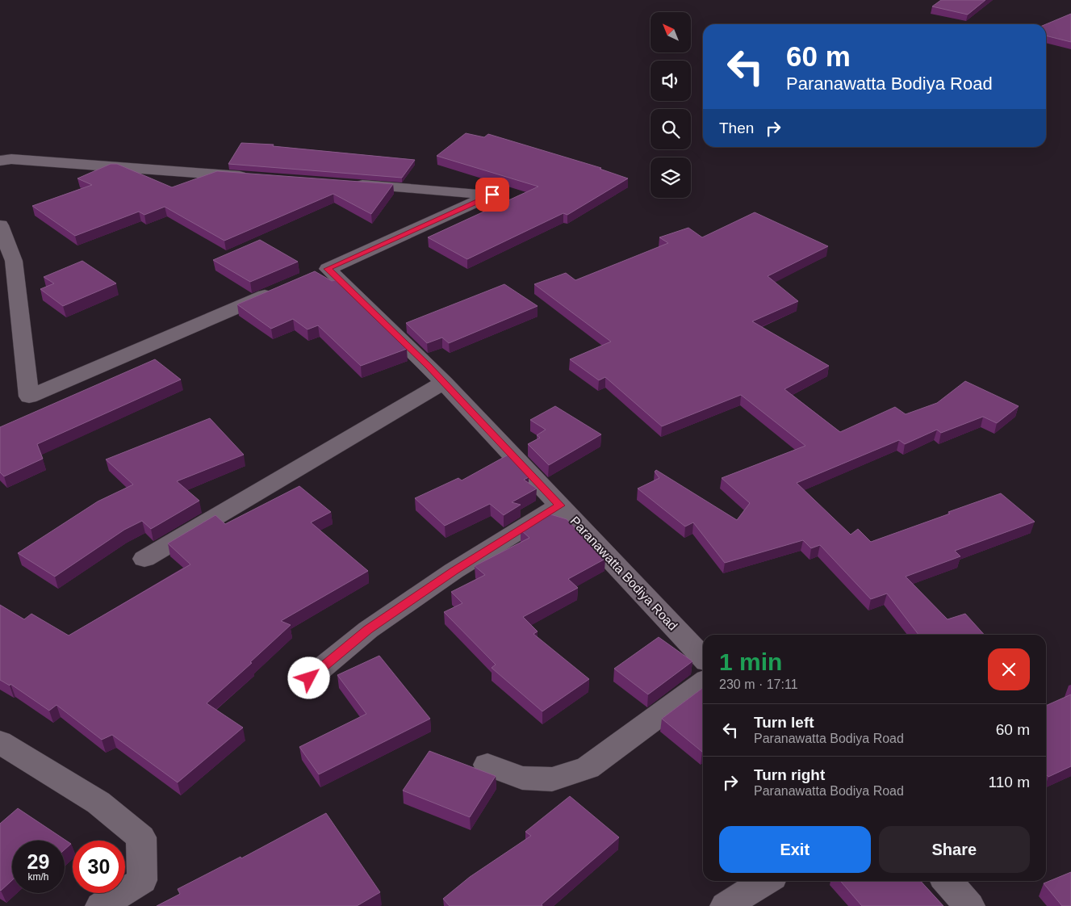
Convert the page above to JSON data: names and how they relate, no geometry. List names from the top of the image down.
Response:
{
  "streets": {
    "street": ["Paranawatta Bodiya Road"]
  },
  "north": "top left",
  "page": {
    "turn": ["60 m", "Paranawatta Bodiya Road"],
    "then": "Then",
    "heading": ["1 min", "230 m · 17:11"],
    "list": [
      {
        "name": "Turn left",
        "note": "Paranawatta Bodiya Road",
        "value": "60 m"
      },
      {
        "name": "Turn right",
        "note": "Paranawatta Bodiya Road",
        "value": "110 m"
      }
    ],
    "buttons": ["Exit", "Share"],
    "speed": "29 km/h",
    "limit": "30"
  }
}
